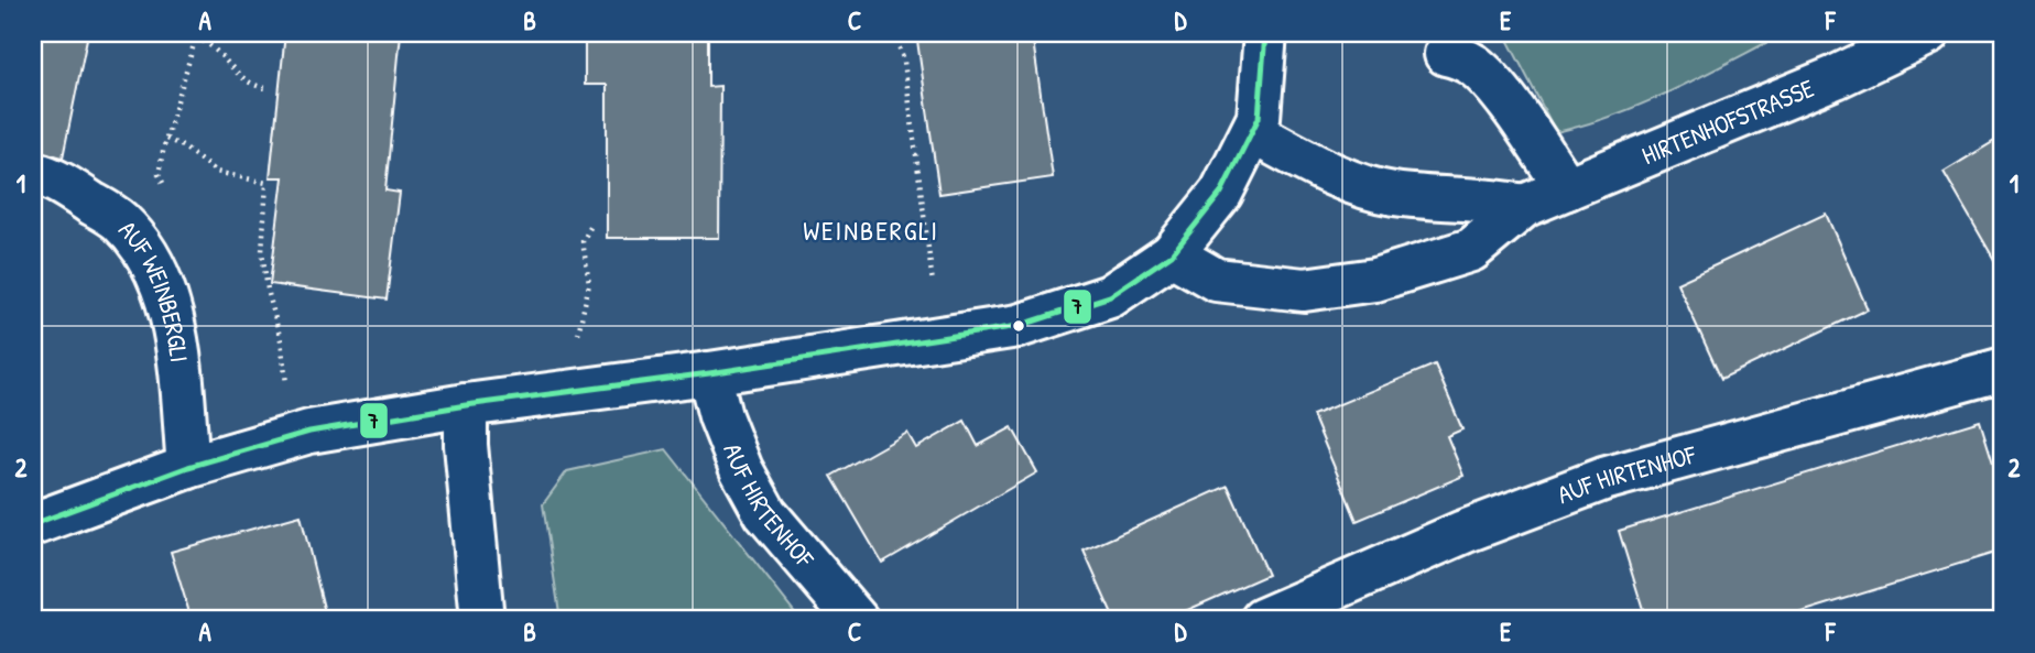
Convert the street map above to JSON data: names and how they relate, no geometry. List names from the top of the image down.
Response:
{
  "streets": {
    "street": ["HIRTENHOFSTRASSE", "AUF WEINBERGLI", "AUF HIRTENHOF"]
  },
  "districts": ["WEINBERGLI"],
  "lines": ["transit line 7"],
  "grid": {
    "columns": [
      "A",
      "B",
      "C",
      "D",
      "E",
      "F"
    ],
    "rows": ["1", "2"]
  }
}
